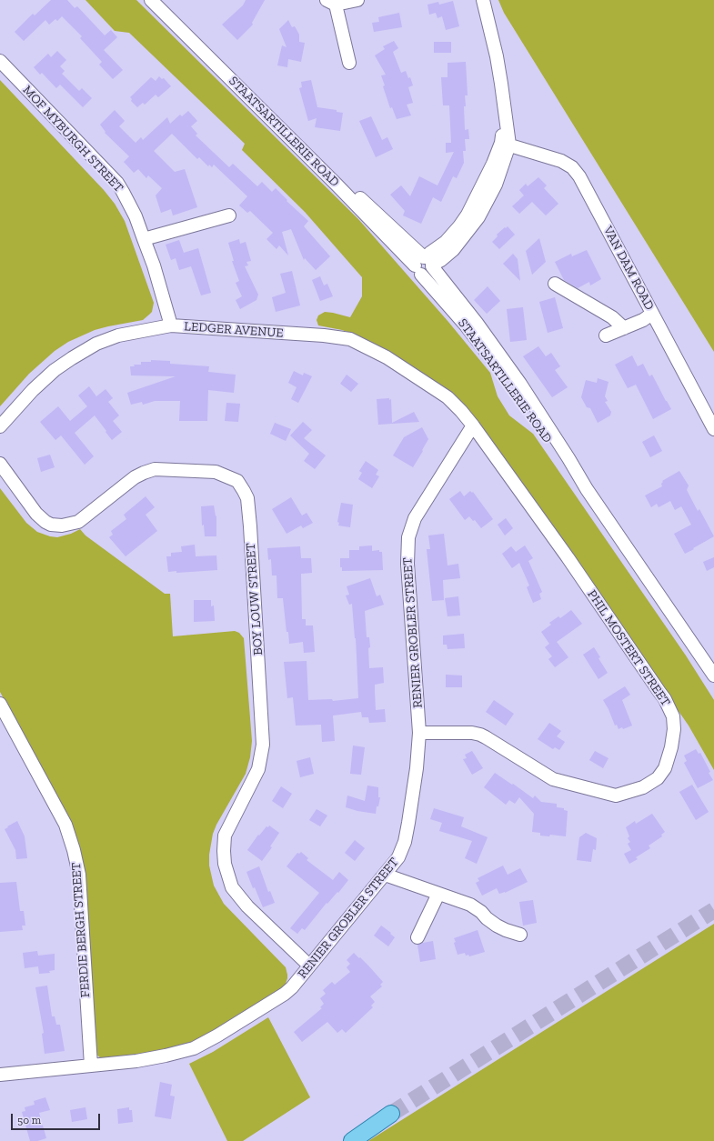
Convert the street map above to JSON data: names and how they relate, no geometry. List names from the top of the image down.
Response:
{
  "streets": {
    "street": [
      "STAATSARTILLERIE ROAD",
      "MOF MYBURGH STREET",
      "VAN DAM ROAD",
      "LEDGER AVENUE",
      "BOY LOUW STREET",
      "RENIER GROBLER STREET",
      "PHIL MOSTERT STREET",
      "FERDIE BERGH STREET"
    ]
  },
  "crossings": [
    ["MOF MYBURGH STREET", "LEDGER AVENUE"],
    ["LEDGER AVENUE", "RENIER GROBLER STREET"],
    ["LEDGER AVENUE", "PHIL MOSTERT STREET"],
    ["BOY LOUW STREET", "RENIER GROBLER STREET"],
    ["RENIER GROBLER STREET", "PHIL MOSTERT STREET"],
    ["RENIER GROBLER STREET", "FERDIE BERGH STREET"]
  ],
  "scale_bar": "50 m"
}
